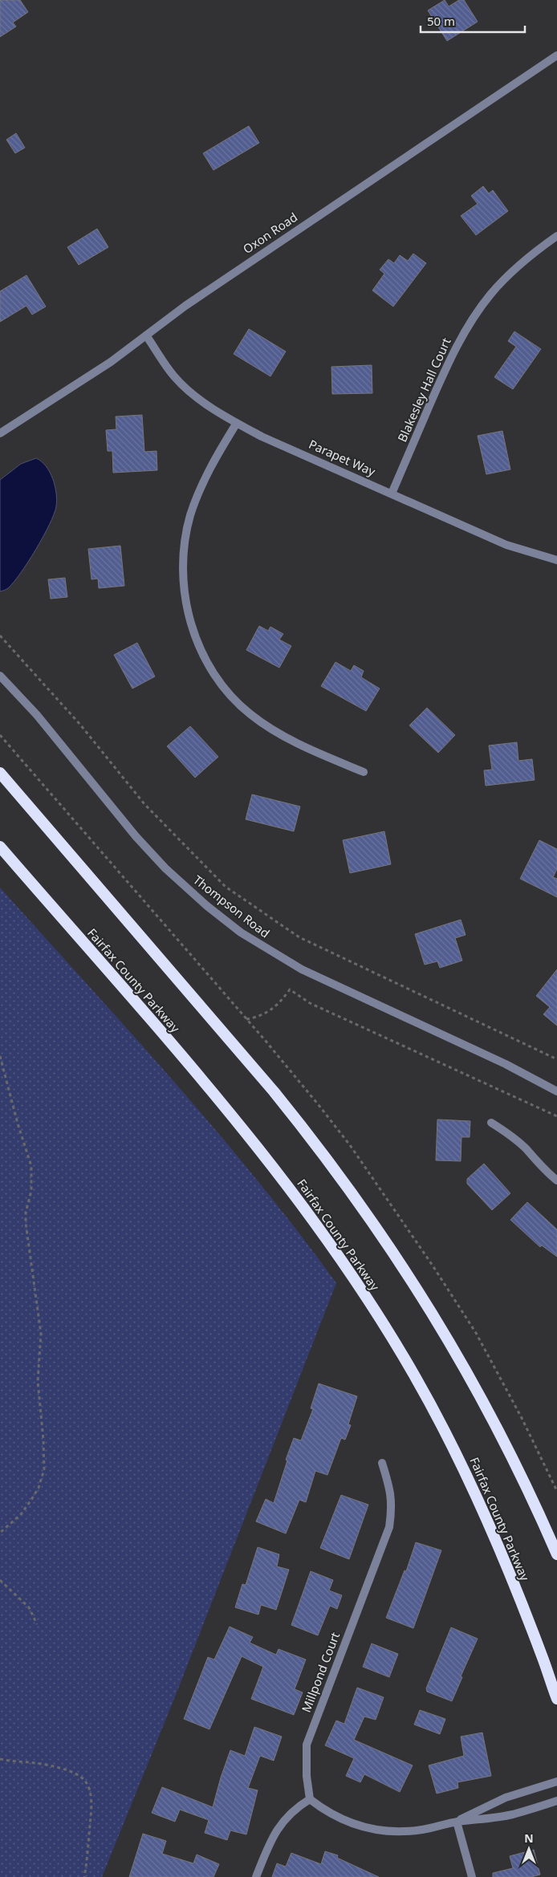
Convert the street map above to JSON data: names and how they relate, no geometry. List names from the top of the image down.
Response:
{
  "streets": {
    "highway": ["Fairfax County Parkway"],
    "street": [
      "Oxon Road",
      "Blakesley Hall Court",
      "Parapet Way",
      "Thompson Road",
      "Millpond Court"
    ]
  },
  "crossings": [
    ["Oxon Road", "Parapet Way"],
    ["Blakesley Hall Court", "Parapet Way"]
  ],
  "scale_bar": "50 m",
  "north": "top"
}
